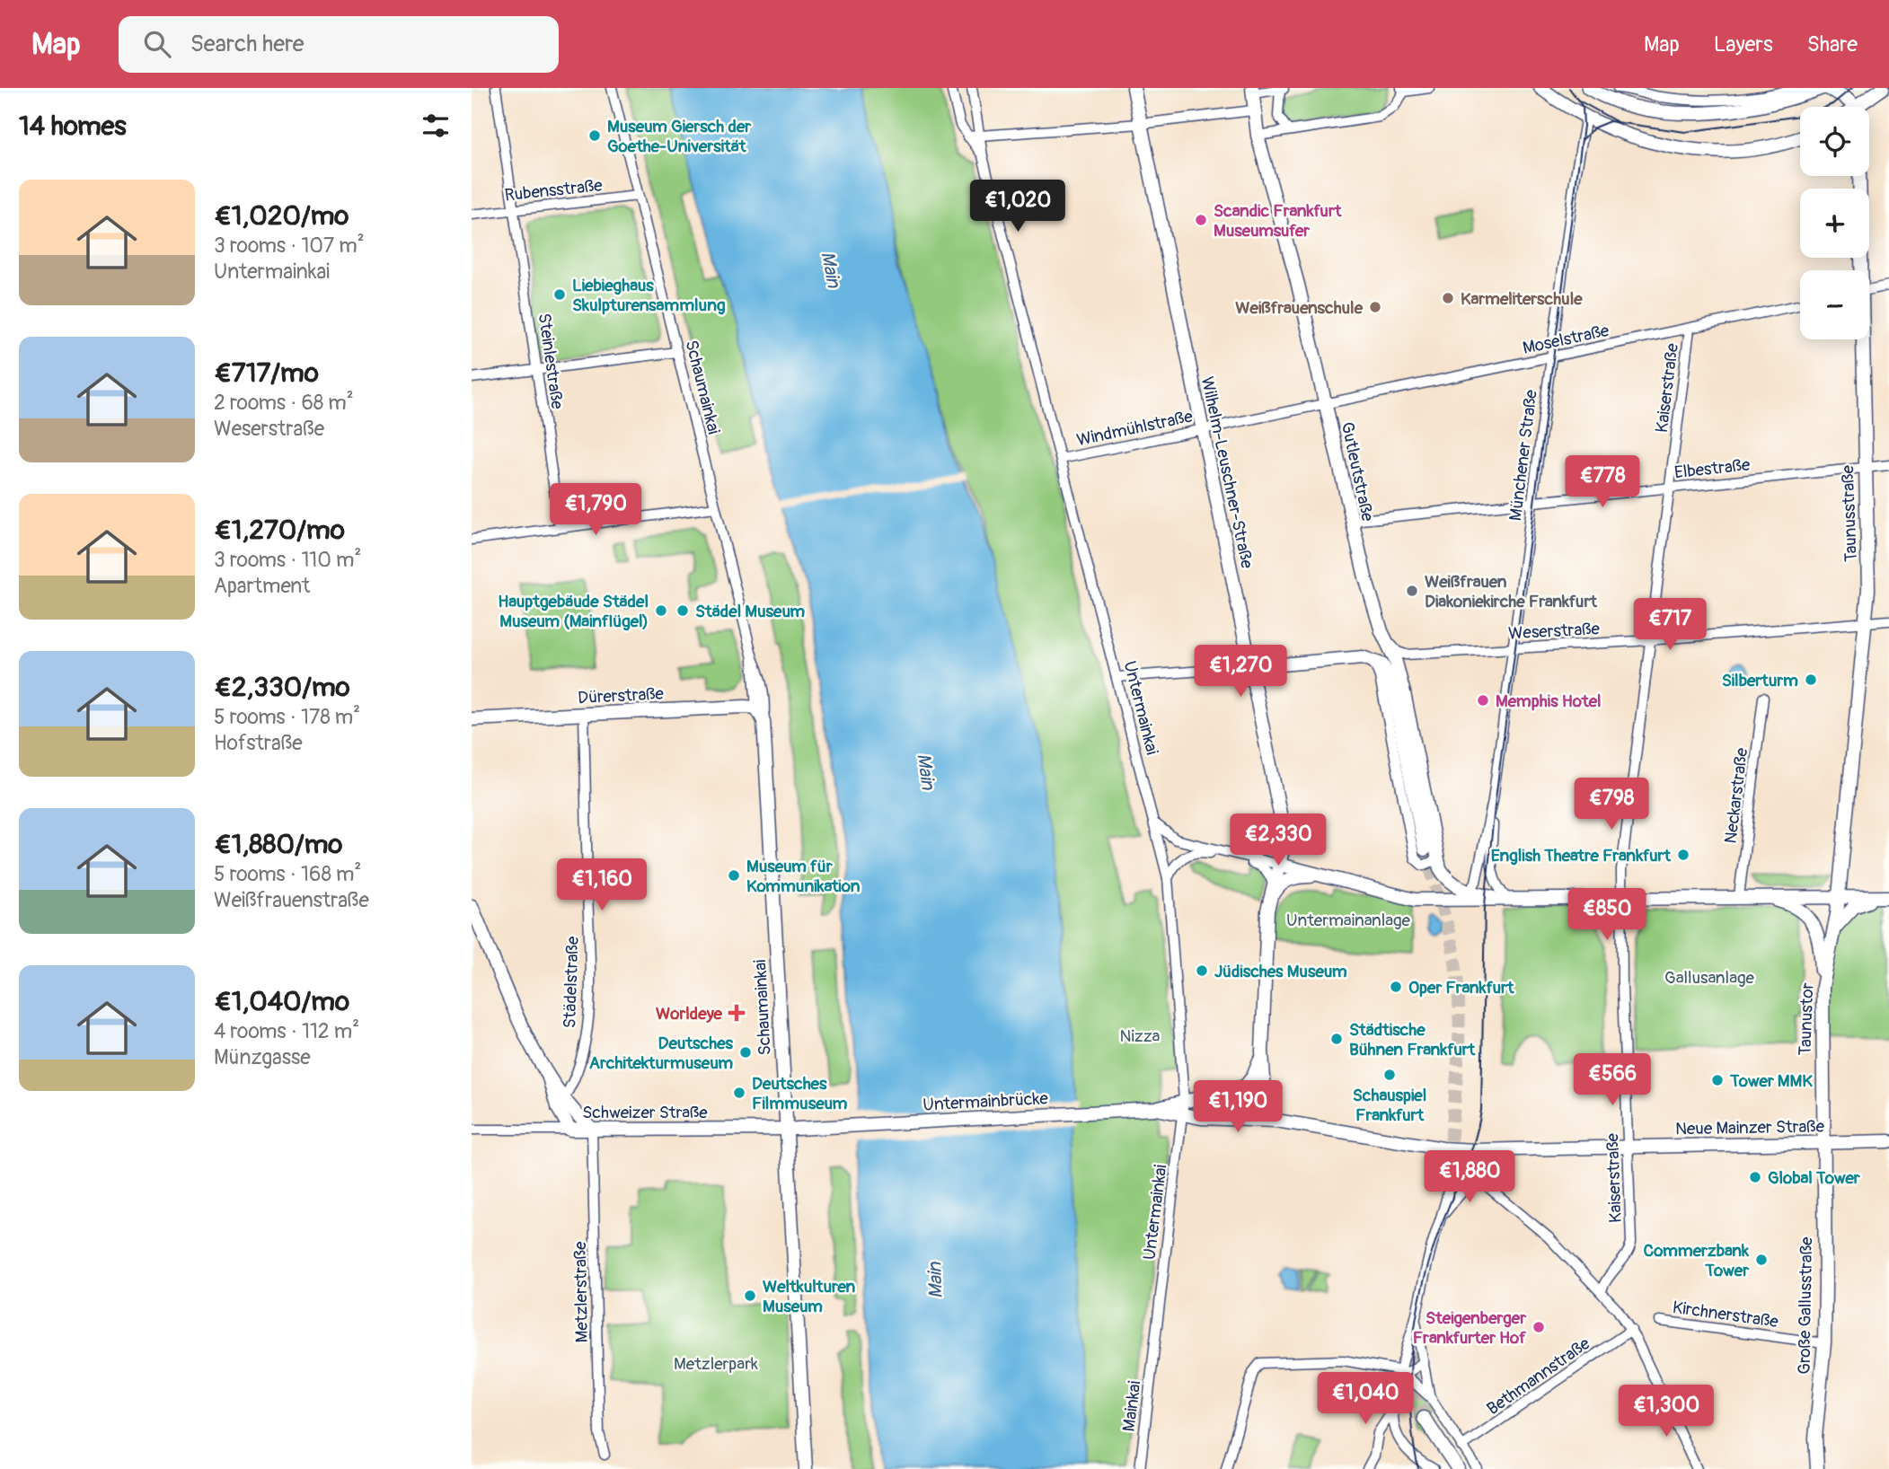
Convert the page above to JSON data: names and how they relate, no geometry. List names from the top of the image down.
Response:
{
  "streets": {
    "main road": [
      "Schaumainkai",
      "Gutleutstraße",
      "Wilhelm-Leuschner-Straße",
      "Taunusstraße",
      "Dürerstraße",
      "Taunustor",
      "Untermainbrücke",
      "Schweizer Straße",
      "Neue Mainzer Straße",
      "Große Gallusstraße"
    ],
    "street": [
      "Rubensstraße",
      "Moselstraße",
      "Steinlestraße",
      "Kaiserstraße",
      "Windmühlstraße",
      "Münchener Straße",
      "Elbestraße",
      "Weserstraße",
      "Untermainkai",
      "Neckarstraße",
      "Städelstraße",
      "Metzlerstraße",
      "Kirchnerstraße",
      "Bethmannstraße",
      "Mainkai"
    ]
  },
  "crossings": [
    ["Rubensstraße", "Steinlestraße"],
    ["Rubensstraße", "Schaumainkai"],
    ["Moselstraße", "Kaiserstraße"],
    ["Moselstraße", "Windmühlstraße"],
    ["Moselstraße", "Münchener Straße"],
    ["Moselstraße", "Gutleutstraße"],
    ["Schaumainkai", "Dürerstraße"],
    ["Schaumainkai", "Schweizer Straße"],
    ["Kaiserstraße", "Elbestraße"],
    ["Kaiserstraße", "Weserstraße"],
    ["Kaiserstraße", "Neue Mainzer Straße"],
    ["Windmühlstraße", "Gutleutstraße"],
    ["Windmühlstraße", "Wilhelm-Leuschner-Straße"],
    ["Windmühlstraße", "Untermainkai"],
    ["Münchener Straße", "Elbestraße"],
    ["Münchener Straße", "Gutleutstraße"],
    ["Münchener Straße", "Weserstraße"],
    ["Elbestraße", "Gutleutstraße"],
    ["Elbestraße", "Taunusstraße"],
    ["Gutleutstraße", "Weserstraße"],
    ["Taunusstraße", "Weserstraße"],
    ["Taunusstraße", "Taunustor"],
    ["Dürerstraße", "Städelstraße"],
    ["Untermainkai", "Neue Mainzer Straße"],
    ["Untermainkai", "Mainkai"],
    ["Taunustor", "Neue Mainzer Straße"],
    ["Taunustor", "Große Gallusstraße"],
    ["Untermainbrücke", "Schweizer Straße"],
    ["Untermainbrücke", "Neue Mainzer Straße"],
    ["Schweizer Straße", "Metzlerstraße"],
    ["Neue Mainzer Straße", "Große Gallusstraße"],
    ["Große Gallusstraße", "Kirchnerstraße"]
  ],
  "water": ["Main"],
  "parks": [
    "Untermainanlage",
    "Gallusanlage",
    "Nizza",
    "Metzlerpark"
  ],
  "places": {
    "other": [
      "Museum Giersch der Goethe-Universität",
      "Scandic Frankfurt Museumsufer",
      "Liebieghaus Skulpturensammlung",
      "Karmeliterschule",
      "Weißfrauenschule",
      "Weißfrauen Diakoniekirche Frankfurt",
      "Hauptgebäude Städel Museum (Mainflügel)",
      "Städel Museum",
      "Silberturm",
      "Memphis Hotel",
      "English Theatre Frankfurt",
      "Museum für Kommunikation",
      "Jüdisches Museum",
      "Oper Frankfurt",
      "Städtische Bühnen Frankfurt",
      "Deutsches Architekturmuseum",
      "Schauspiel Frankfurt",
      "Tower MMK",
      "Deutsches Filmmuseum",
      "Global Tower",
      "Commerzbank Tower",
      "Weltkulturen Museum",
      "Steigenberger Frankfurter Hof"
    ],
    "health": ["Worldeye"]
  },
  "page": {
    "header": "Map",
    "search": "Search here",
    "nav": ["Map", "Layers", "Share"],
    "heading": "14 homes",
    "map_buttons": ["+", "−"],
    "list": [
      {
        "name": "€1,020/mo",
        "note": "3 rooms · 107 m² · Untermainkai"
      },
      {
        "name": "€717/mo",
        "note": "2 rooms · 68 m² · Weserstraße"
      },
      {
        "name": "€1,270/mo",
        "note": "3 rooms · 110 m² · Apartment"
      },
      {
        "name": "€2,330/mo",
        "note": "5 rooms · 178 m² · Hofstraße"
      },
      {
        "name": "€1,880/mo",
        "note": "5 rooms · 168 m² · Weißfrauenstraße"
      },
      {
        "name": "€1,040/mo",
        "note": "4 rooms · 112 m² · Münzgasse"
      }
    ],
    "price": [
      "€1,020",
      "€778",
      "€1,790",
      "€717",
      "€1,270",
      "€798",
      "€2,330",
      "€1,160",
      "€850",
      "€566",
      "€1,190",
      "€1,880",
      "€1,040",
      "€1,300"
    ]
  }
}
